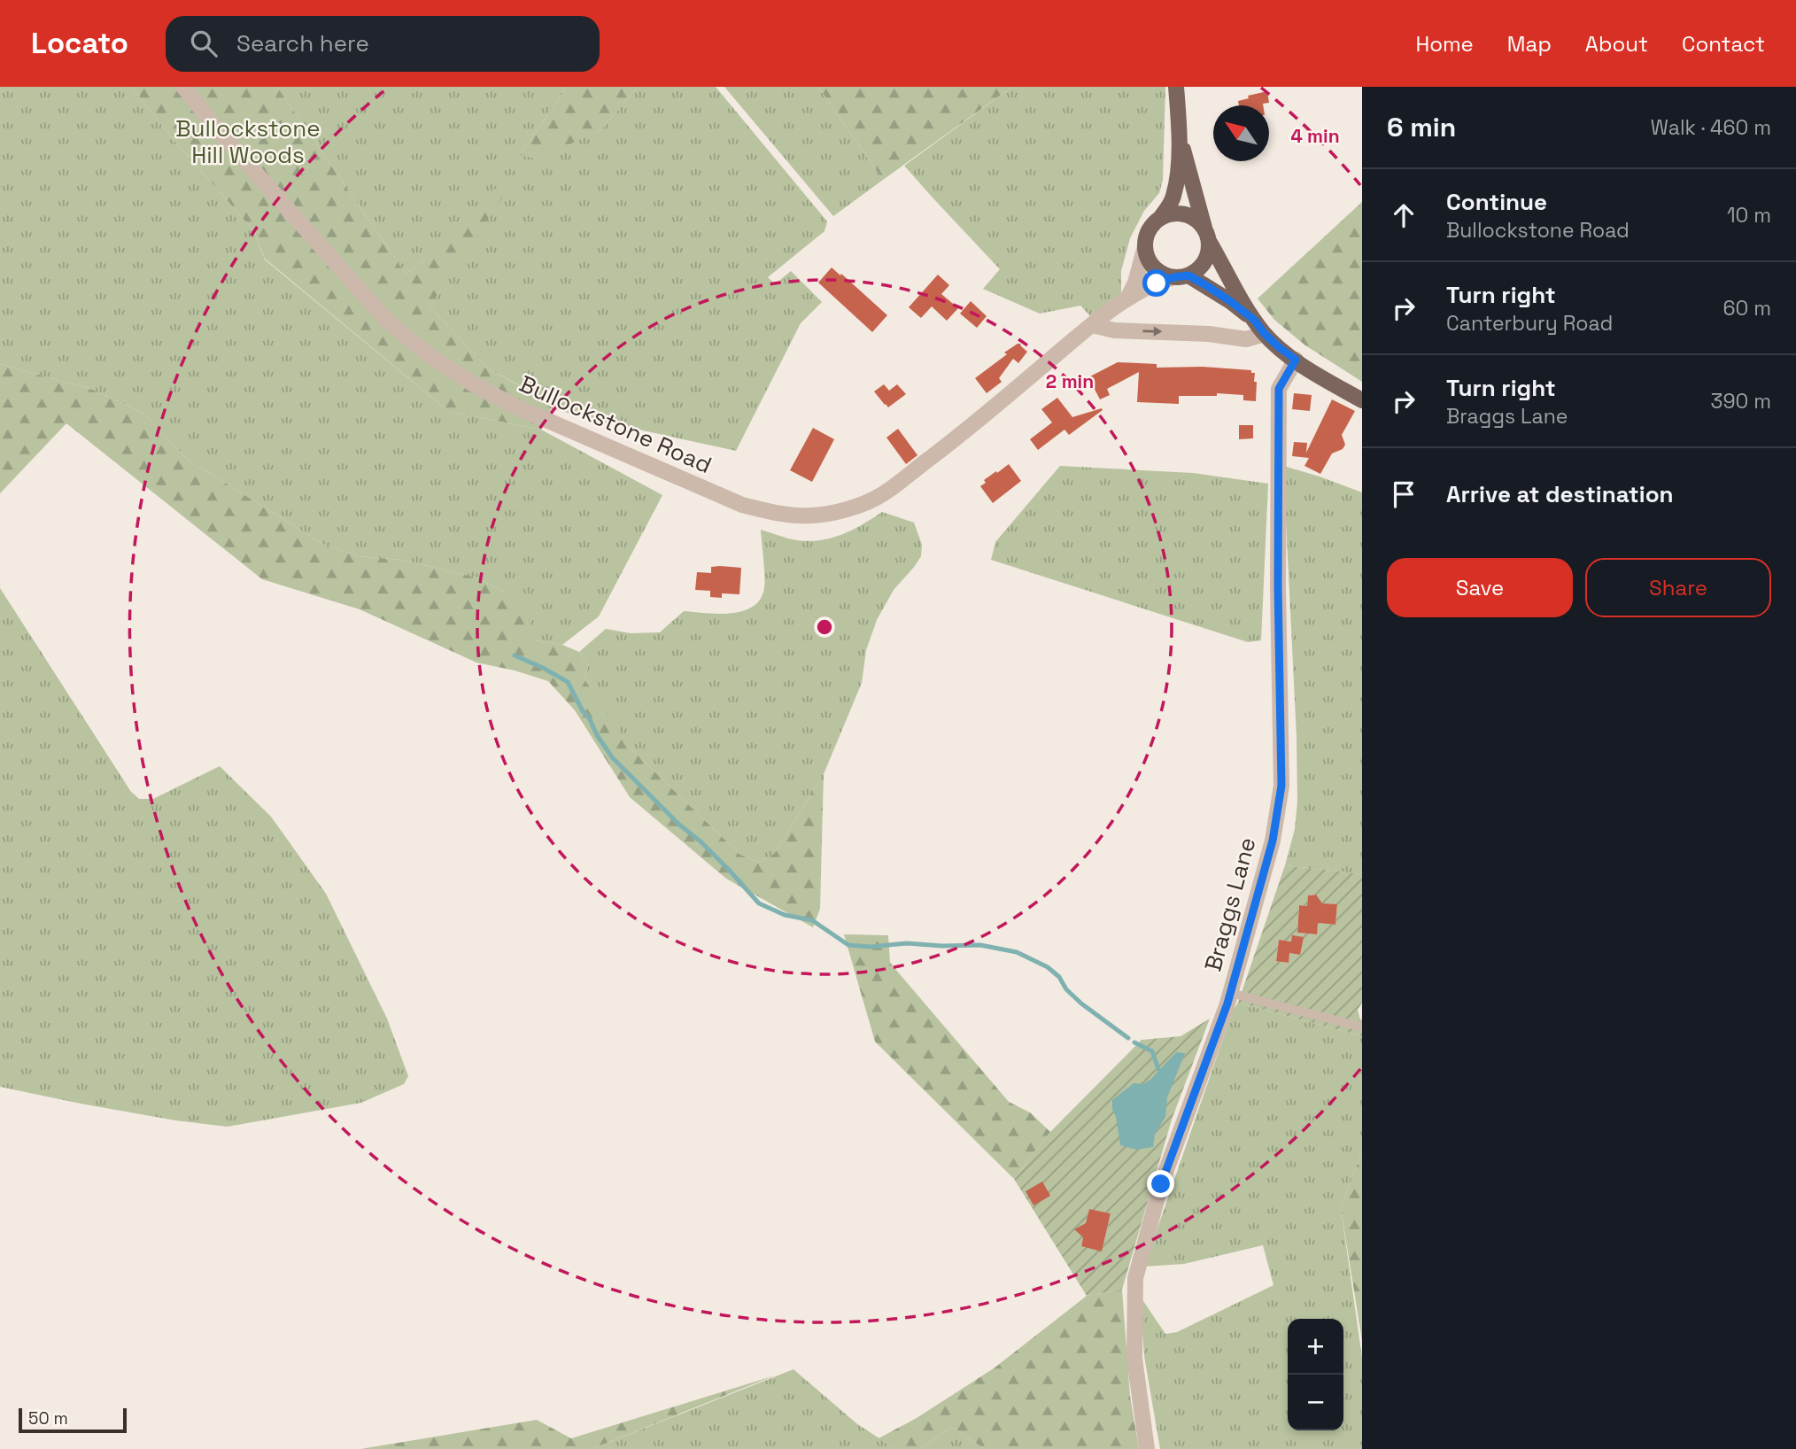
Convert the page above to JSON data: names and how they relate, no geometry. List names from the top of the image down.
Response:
{
  "streets": {
    "street": ["Bullockstone Road", "Braggs Lane"]
  },
  "parks": ["Bullockstone Hill Woods"],
  "scale_bar": "50 m",
  "north": "top left",
  "page": {
    "header": "Locato",
    "search": "Search here",
    "nav": [
      "Home",
      "Map",
      "About",
      "Contact"
    ],
    "heading": ["6 min", "Walk · 460 m"],
    "list": [
      ["Continue", "Bullockstone Road", "10 m"],
      ["Turn right", "Canterbury Road", "60 m"],
      ["Turn right", "Braggs Lane", "390 m"],
      "Arrive at destination"
    ],
    "buttons": ["Save", "Share"],
    "map_buttons": ["+", "−"],
    "scale": "50 m"
  },
  "rings": ["4 min", "2 min"]
}
